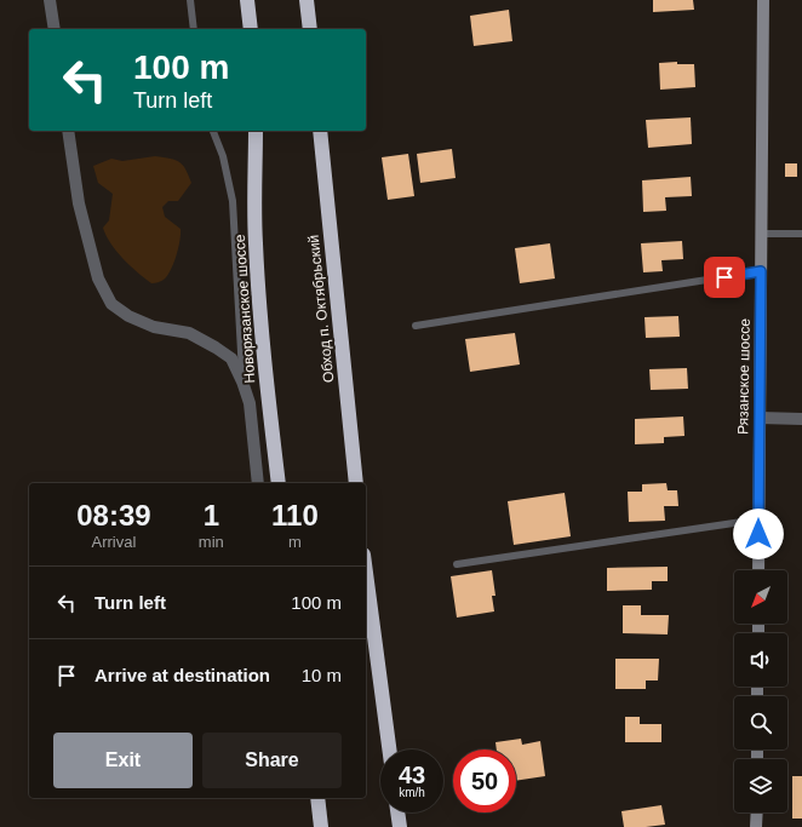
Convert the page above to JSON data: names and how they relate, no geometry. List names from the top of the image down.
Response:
{
  "streets": {
    "highway": ["Новорязанское шоссе", "Обход п. Октябрьский"],
    "main road": ["Рязанское шоссе"]
  },
  "north": "bottom left",
  "page": {
    "turn": ["100 m", "Turn left"],
    "eta": [
      "08:39",
      "Arrival",
      "1",
      "min",
      "110",
      "m"
    ],
    "list": [
      {
        "name": "Turn left",
        "value": "100 m"
      },
      {
        "name": "Arrive at destination",
        "value": "10 m"
      }
    ],
    "buttons": ["Exit", "Share"],
    "speed": "43 km/h",
    "limit": "50"
  }
}
